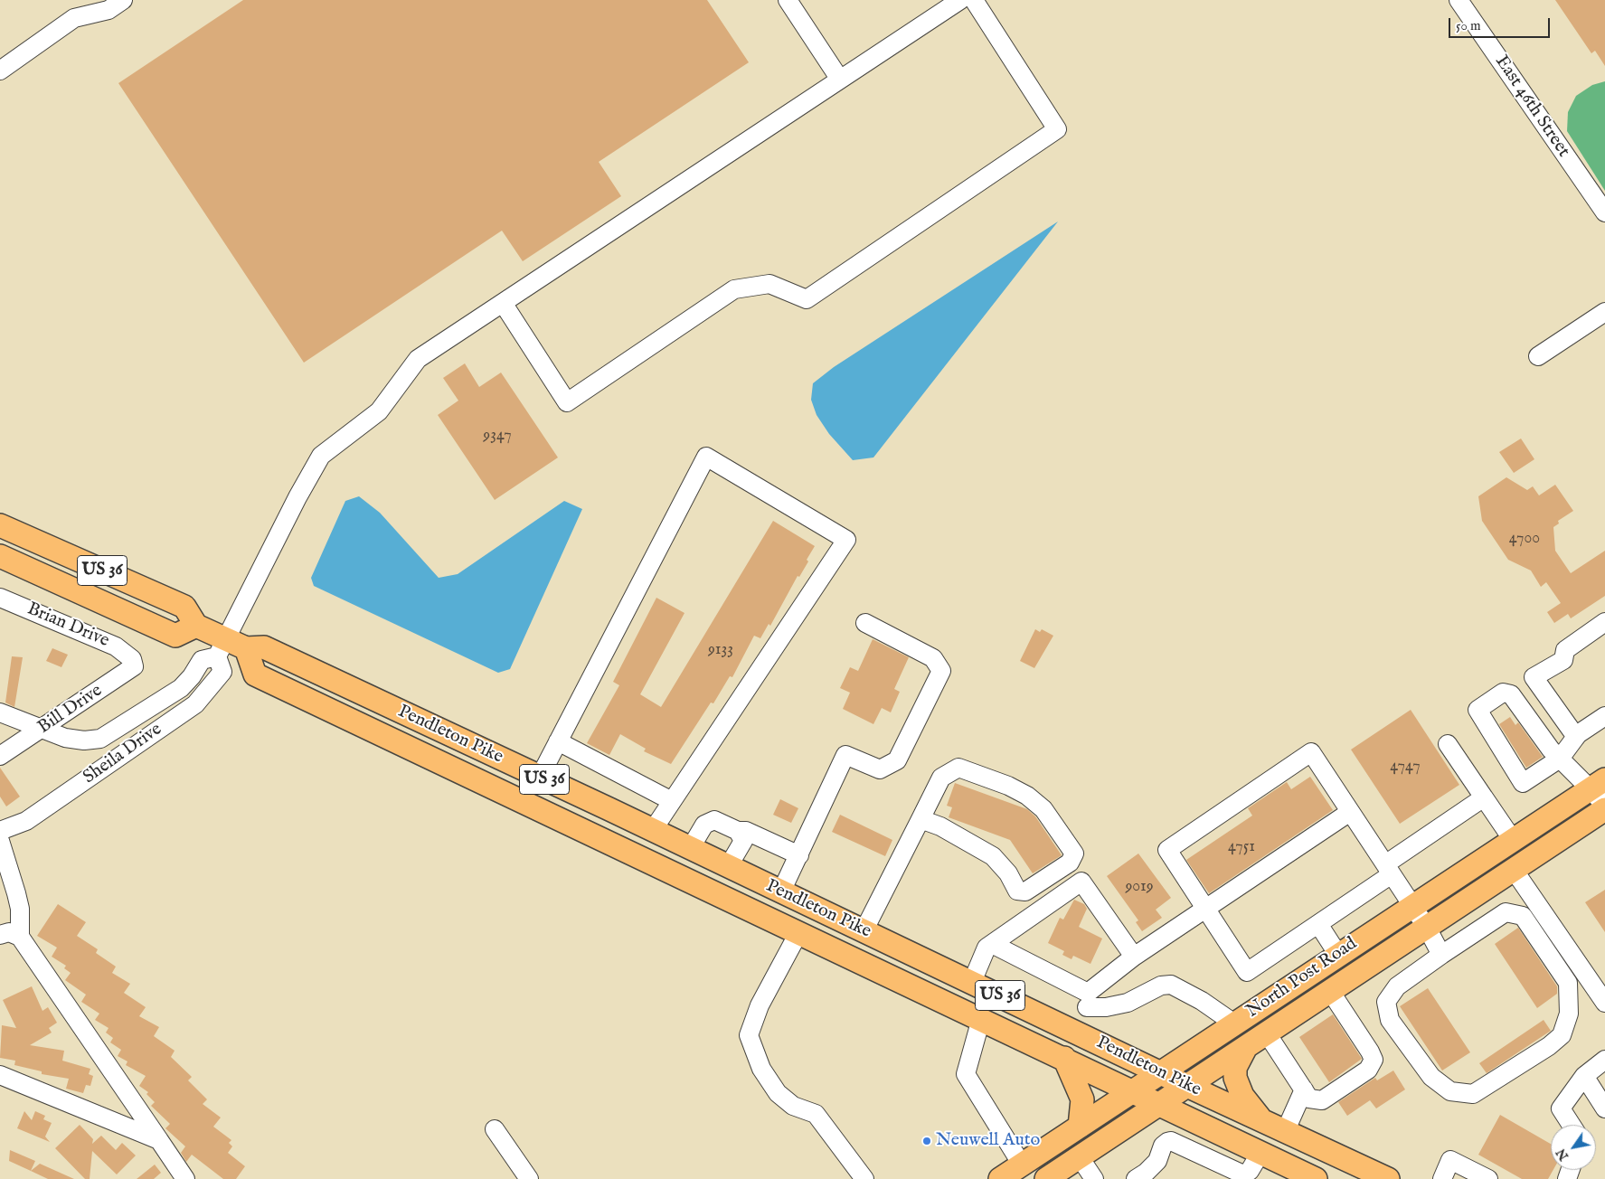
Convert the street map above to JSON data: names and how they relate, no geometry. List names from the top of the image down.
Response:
{
  "streets": {
    "main road": ["US 36", "Pendleton Pike", "North Post Road"],
    "street": [
      "East 46th Street",
      "Brian Drive",
      "Bill Drive",
      "Sheila Drive"
    ]
  },
  "crossings": [
    ["US 36", "Pendleton Pike"],
    ["Brian Drive", "Bill Drive"],
    ["Bill Drive", "Sheila Drive"],
    ["Pendleton Pike", "Sheila Drive"],
    ["Pendleton Pike", "North Post Road"]
  ],
  "places": ["Neuwell Auto"],
  "house_numbers": [
    "9347",
    "4700",
    "9133",
    "4747",
    "4751",
    "9019"
  ],
  "scale_bar": "50 m",
  "north": "bottom left"
}
